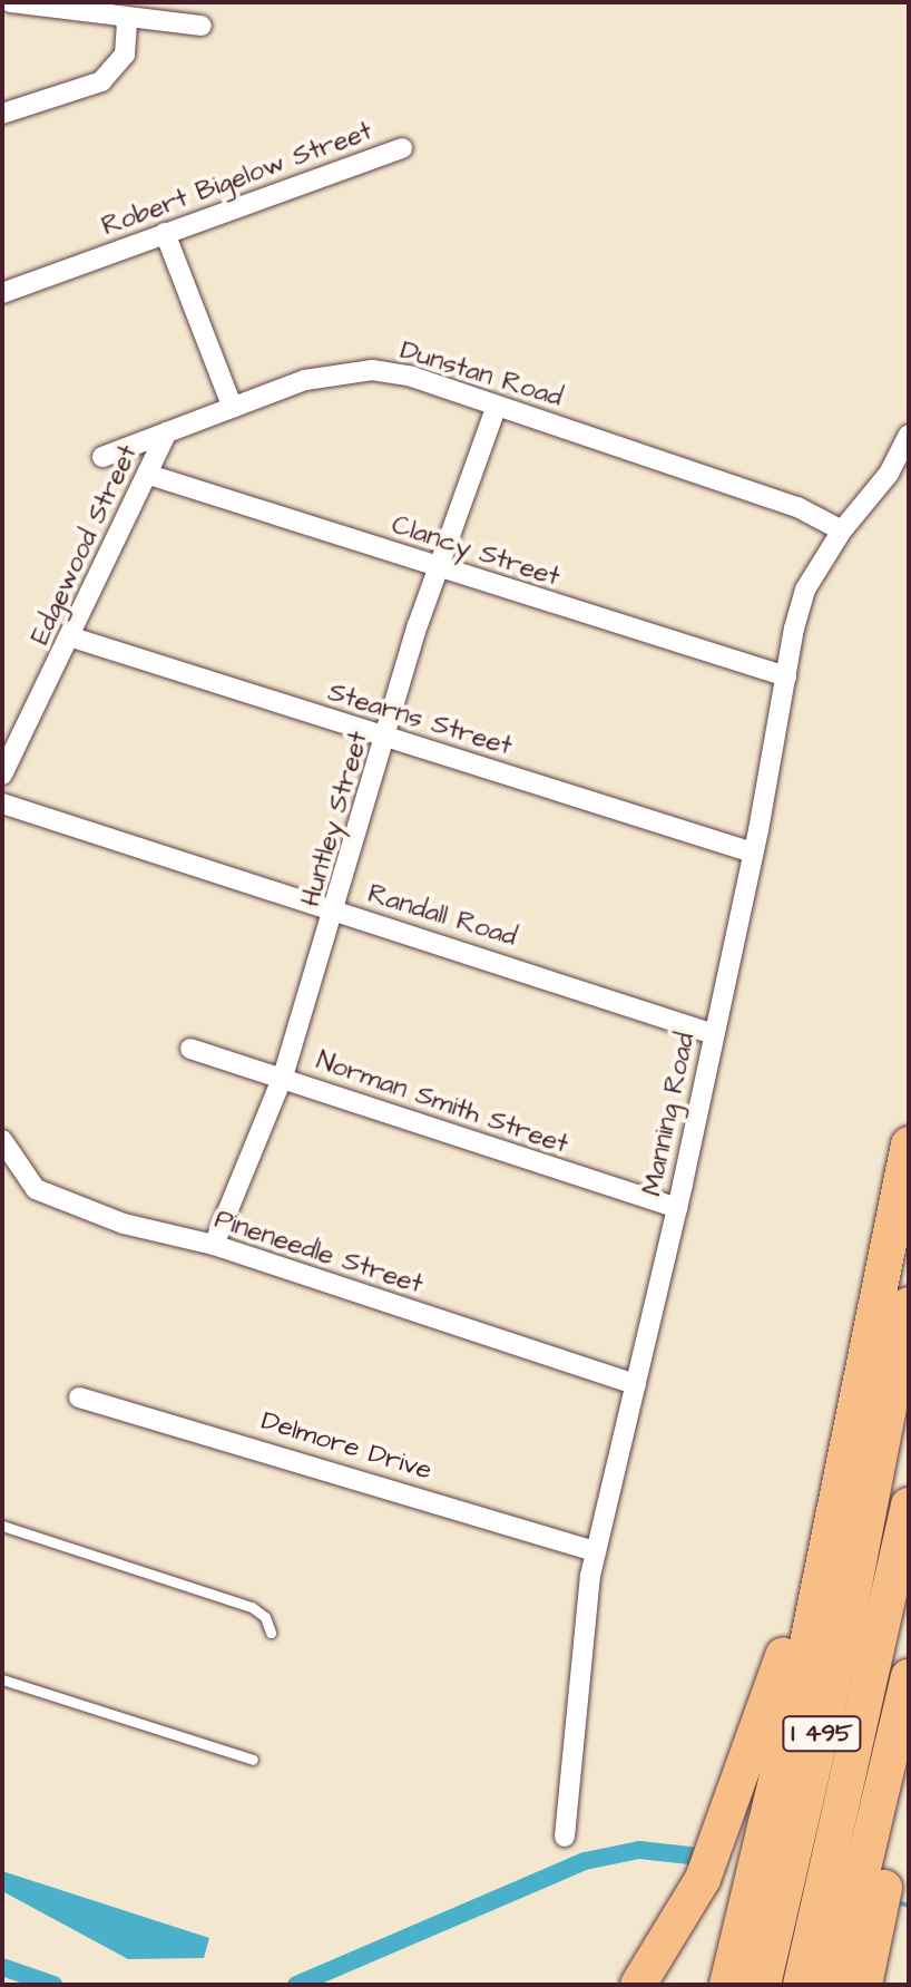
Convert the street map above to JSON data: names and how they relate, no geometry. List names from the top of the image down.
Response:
{
  "streets": {
    "highway": ["I 495"],
    "street": [
      "Robert Bigelow Street",
      "Dunstan Road",
      "Edgewood Street",
      "Clancy Street",
      "Stearns Street",
      "Huntley Street",
      "Randall Road",
      "Norman Smith Street",
      "Manning Road",
      "Pineneedle Street",
      "Delmore Drive"
    ]
  },
  "crossings": [
    ["Dunstan Road", "Edgewood Street"],
    ["Dunstan Road", "Huntley Street"],
    ["Dunstan Road", "Manning Road"],
    ["Edgewood Street", "Clancy Street"],
    ["Edgewood Street", "Stearns Street"],
    ["Clancy Street", "Huntley Street"],
    ["Clancy Street", "Manning Road"],
    ["Stearns Street", "Huntley Street"],
    ["Stearns Street", "Manning Road"],
    ["Huntley Street", "Randall Road"],
    ["Huntley Street", "Norman Smith Street"],
    ["Huntley Street", "Pineneedle Street"],
    ["Randall Road", "Manning Road"],
    ["Norman Smith Street", "Manning Road"],
    ["Manning Road", "Pineneedle Street"],
    ["Manning Road", "Delmore Drive"]
  ]
}
